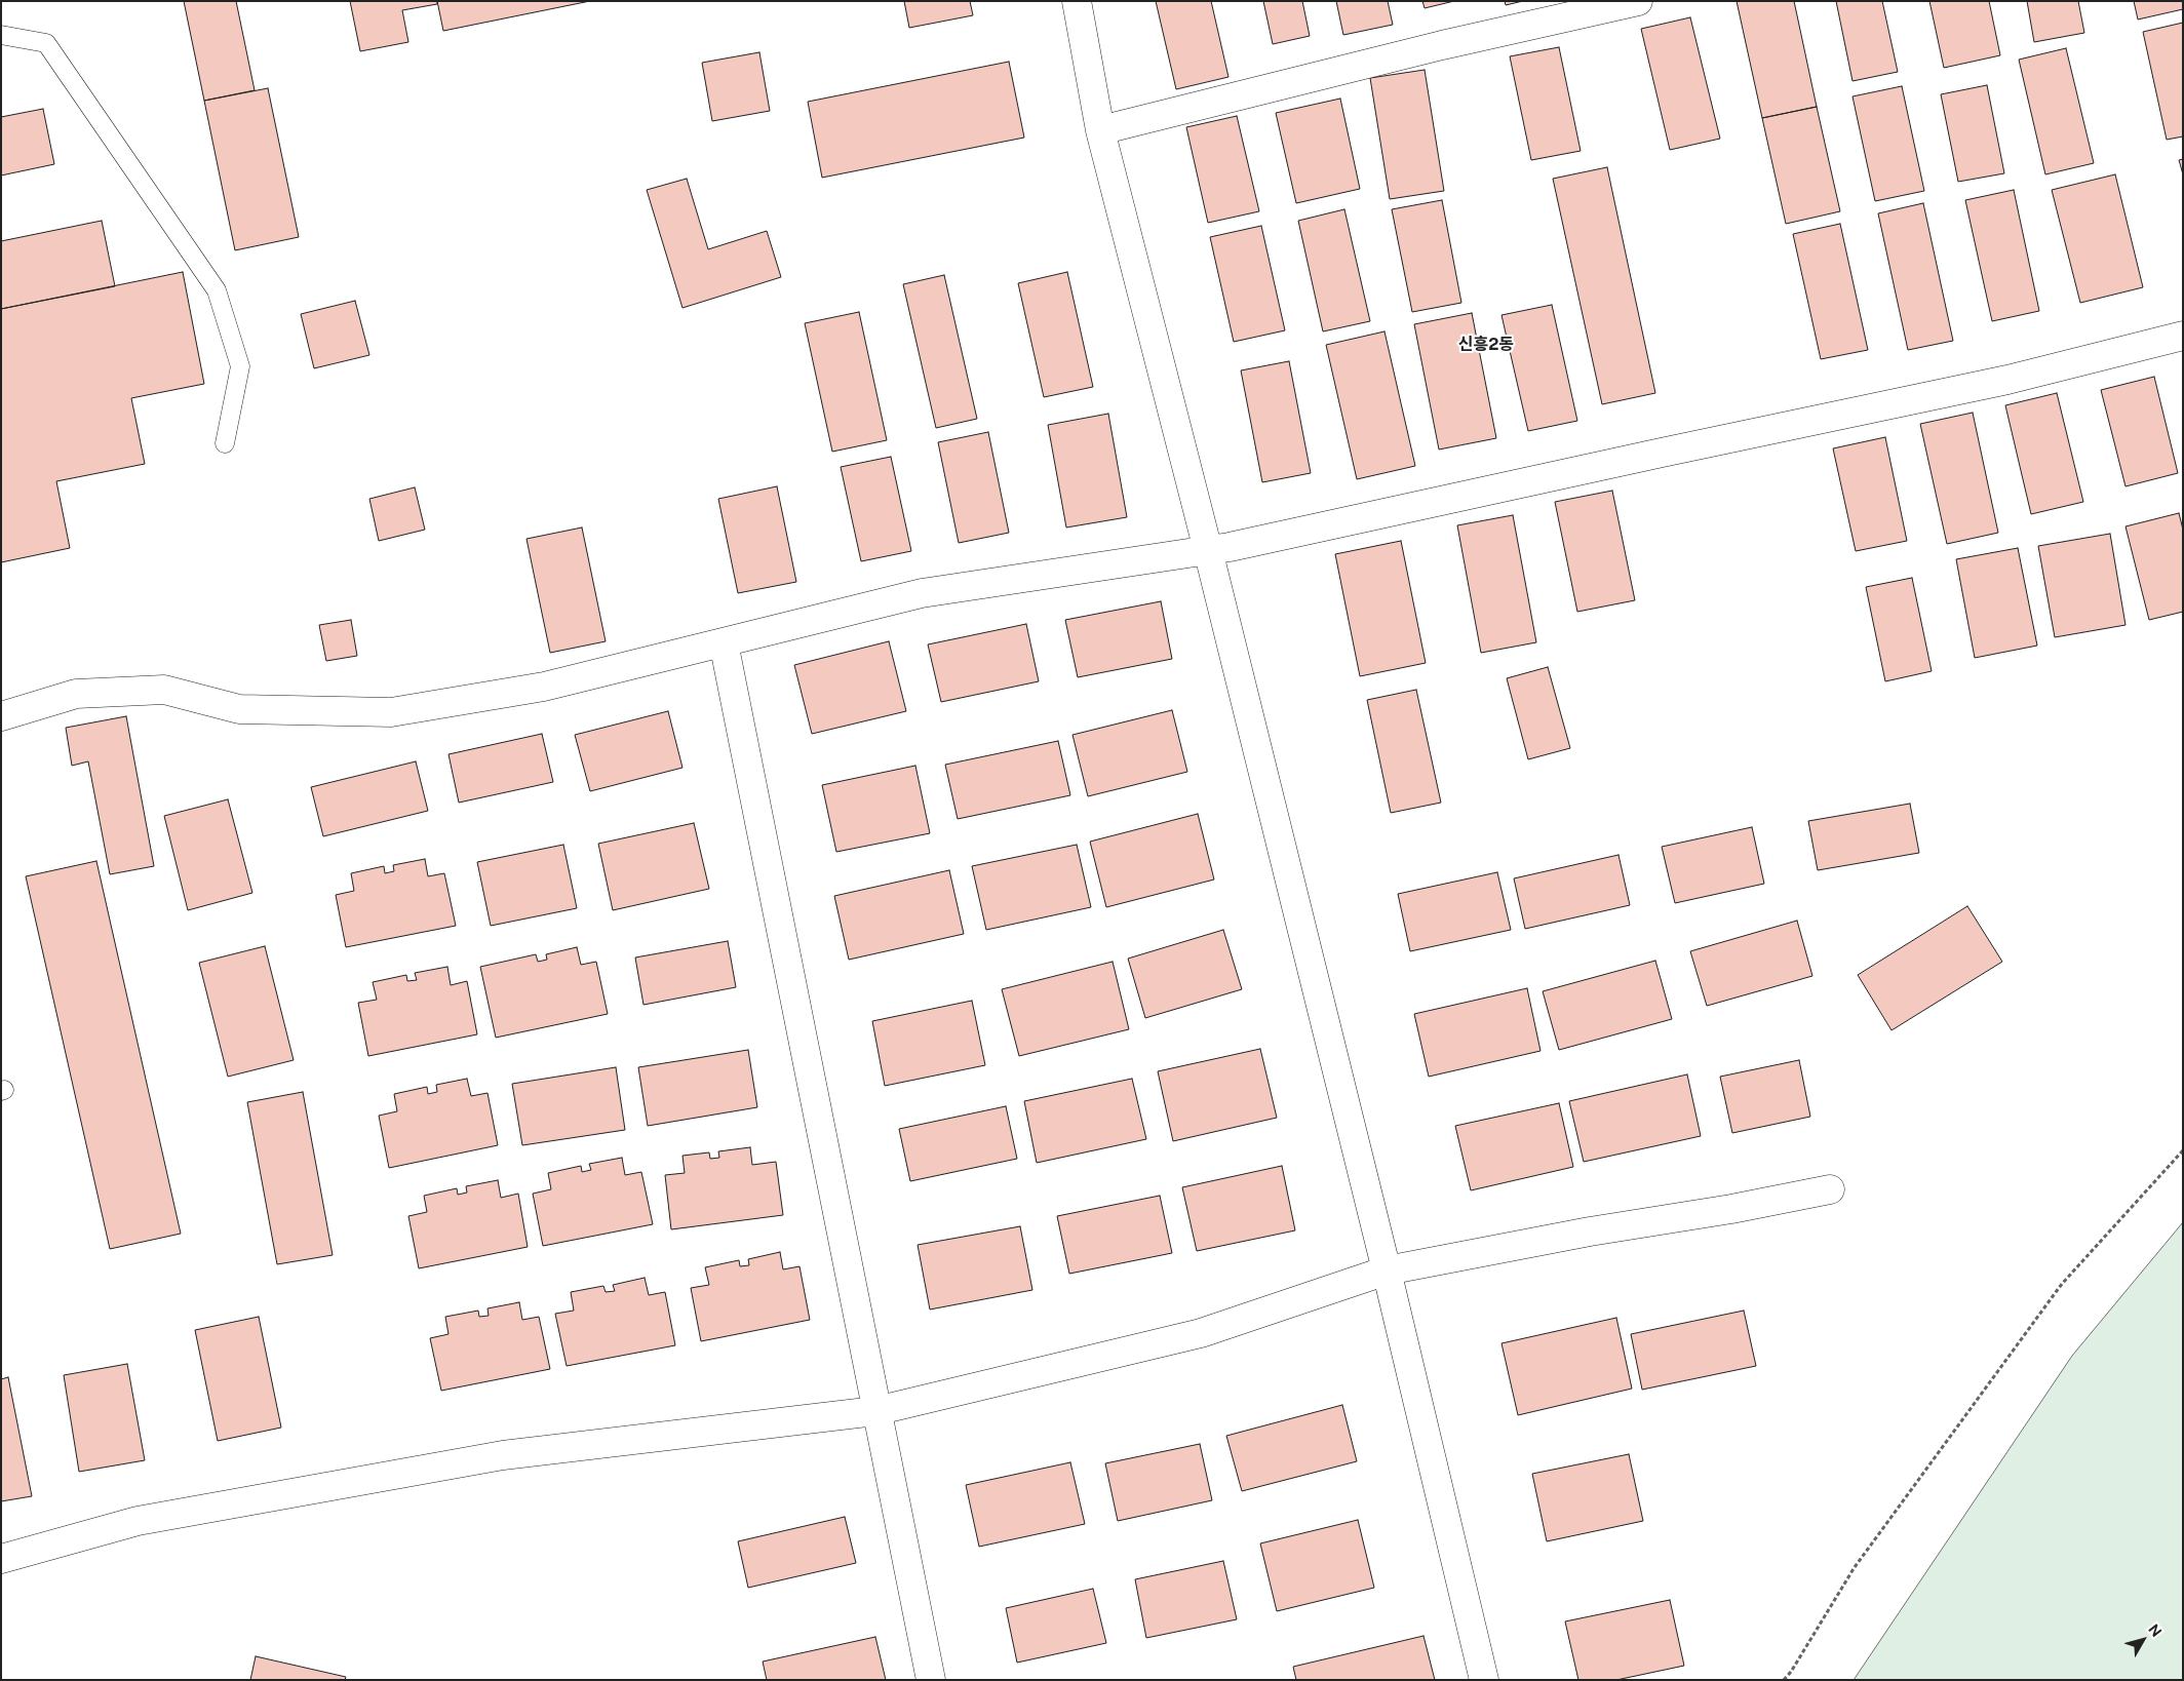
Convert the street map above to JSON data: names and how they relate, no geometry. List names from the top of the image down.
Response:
{
  "districts": ["신흥2동"],
  "north": "top right"
}
